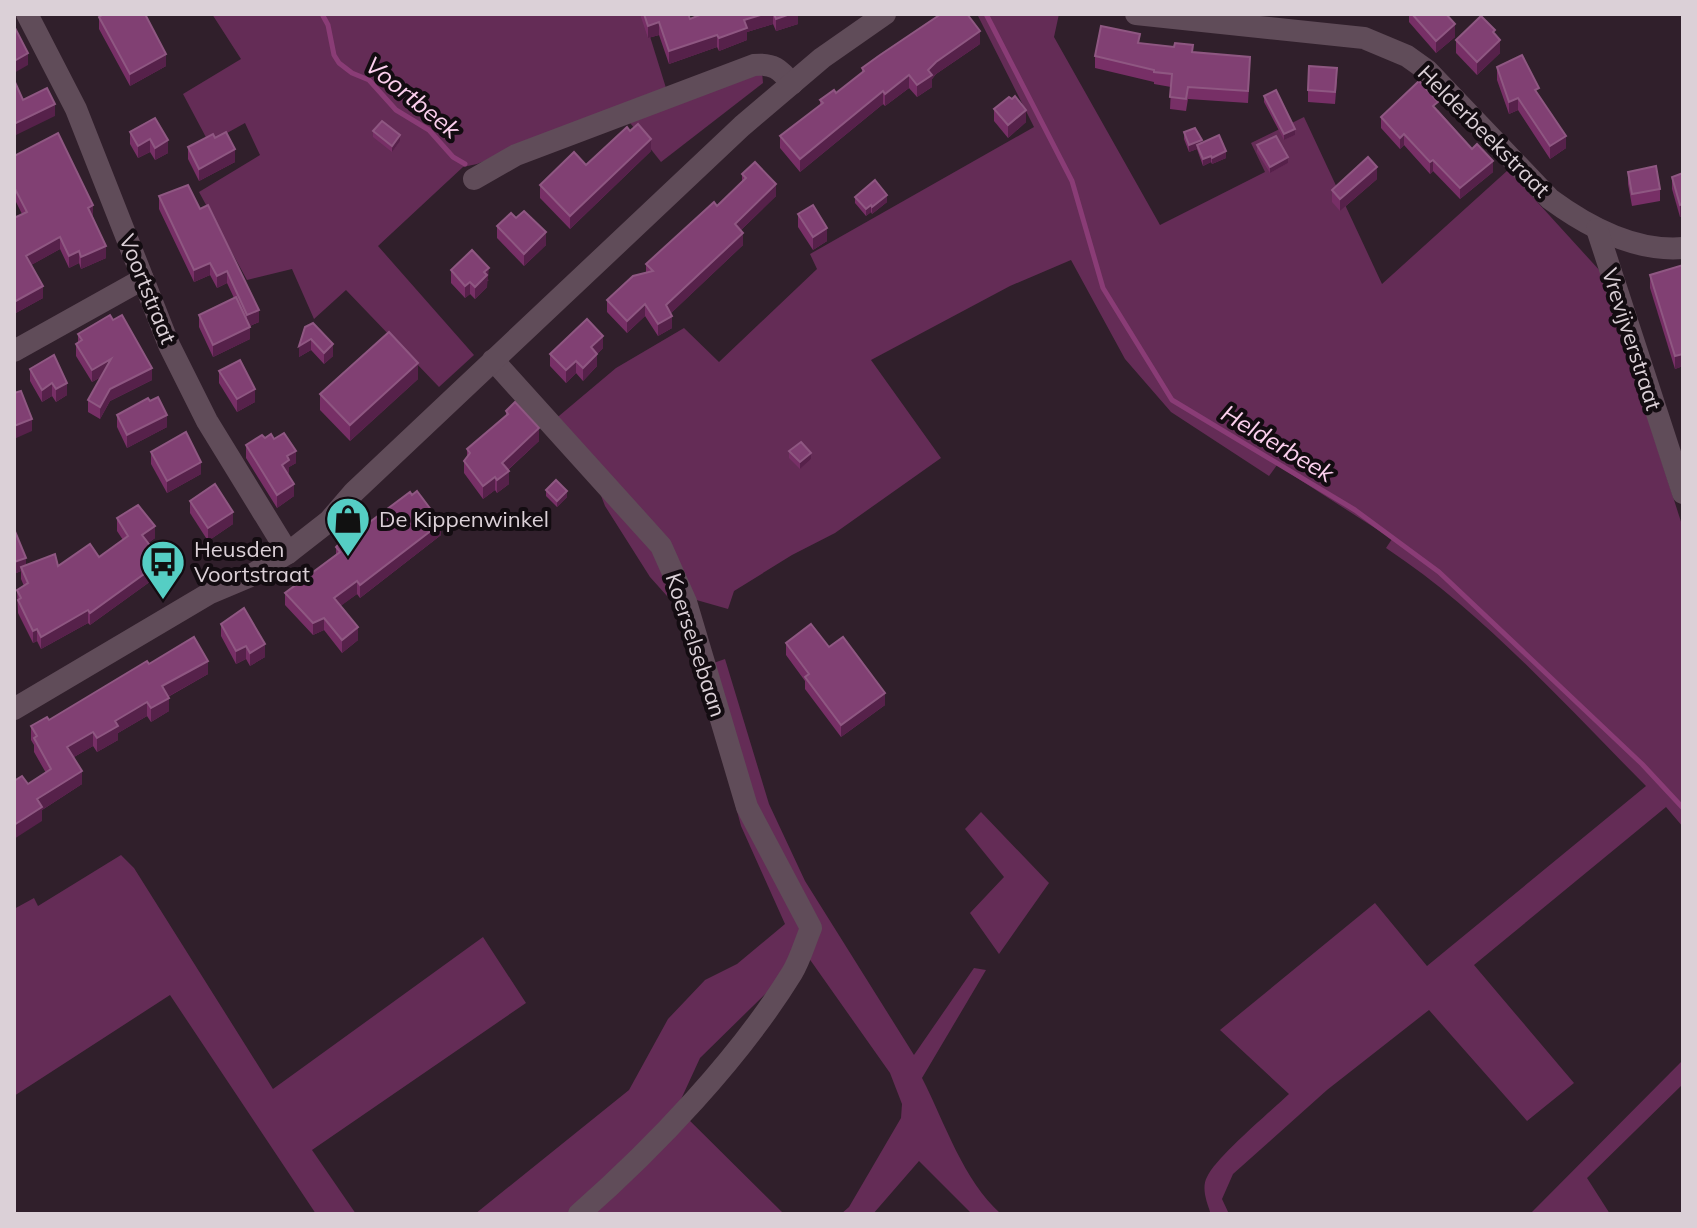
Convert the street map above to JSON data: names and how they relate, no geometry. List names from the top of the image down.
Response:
{
  "streets": {
    "street": [
      "Helderbeekstraat",
      "Voortstraat",
      "Vrevijverstraat",
      "Koerselsebaan"
    ]
  },
  "crossings": [
    ["Helderbeekstraat", "Vrevijverstraat"]
  ],
  "water": ["Voortbeek", "Helderbeek"],
  "places": {
    "shop": ["De Kippenwinkel"],
    "bus stop": ["Heusden Voortstraat"]
  }
}
